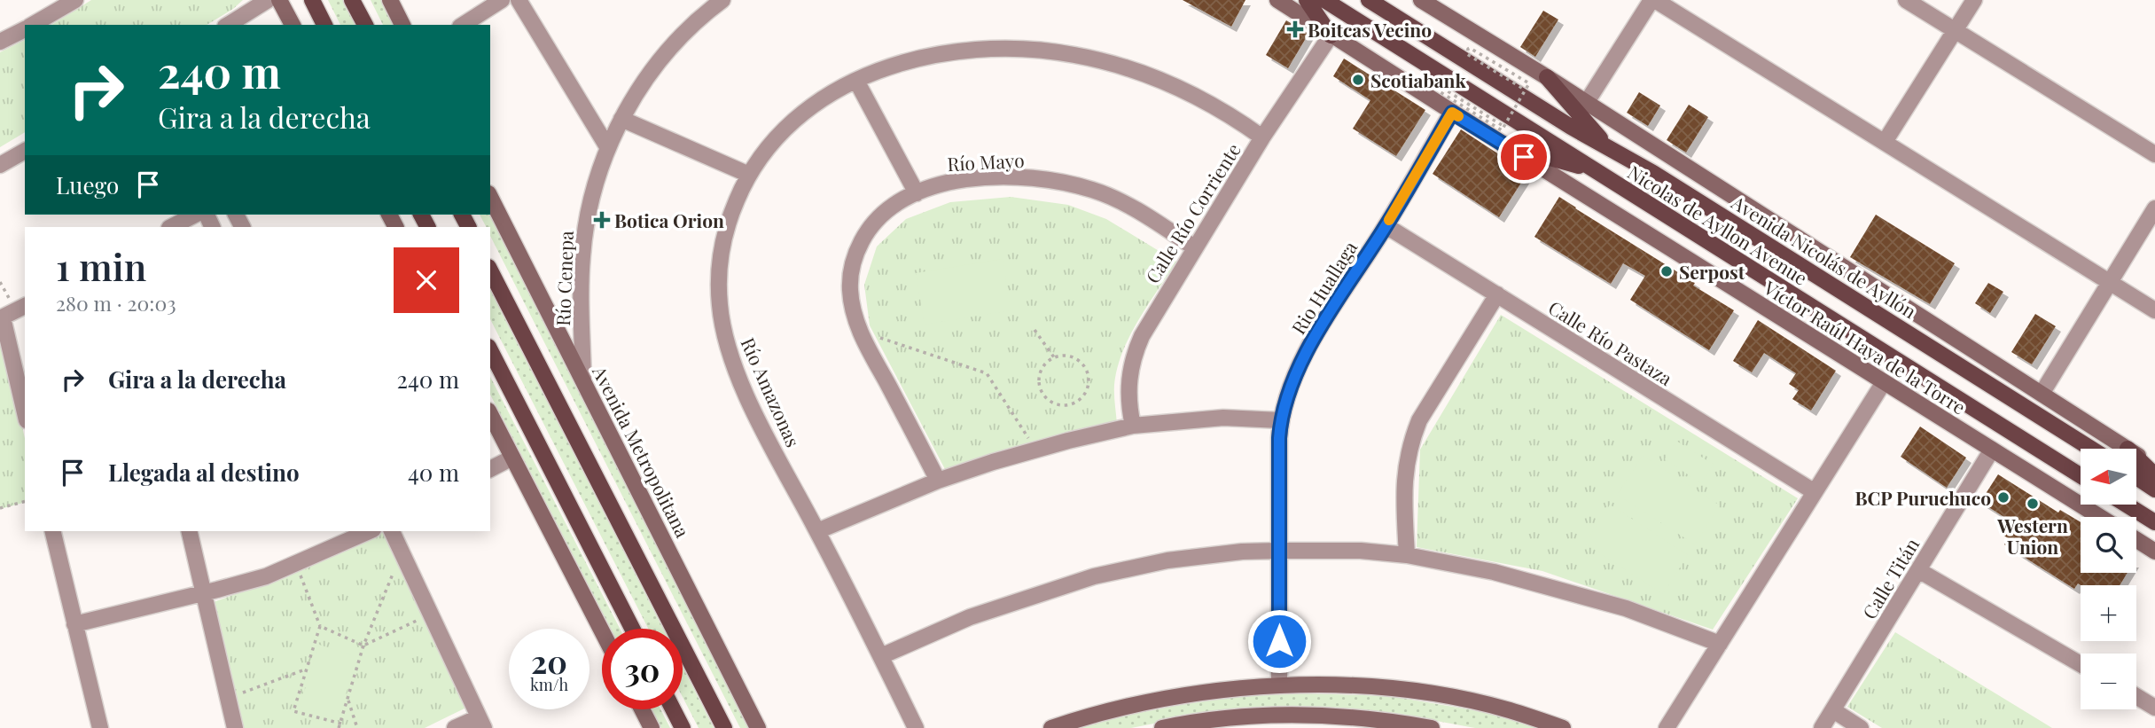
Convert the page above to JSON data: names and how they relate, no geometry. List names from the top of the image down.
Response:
{
  "streets": {
    "main road": ["Nicolas de Ayllon Avenue", "Avenida Nicolás de Ayllón"],
    "street": [
      "Río Mayo",
      "Calle Río Corriente",
      "Río Cenepa",
      "Rio Huallaga",
      "Calle Río Pastaza",
      "Víctor Raúl Haya de la Torre",
      "Río Amazonas",
      "Avenida Metropolitana",
      "Calle Titán"
    ]
  },
  "crossings": [
    ["Río Mayo", "Calle Río Corriente"],
    ["Calle Río Corriente", "Víctor Raúl Haya de la Torre"],
    ["Calle Río Corriente", "Río Amazonas"],
    ["Río Cenepa", "Avenida Metropolitana"],
    ["Rio Huallaga", "Calle Río Pastaza"],
    ["Rio Huallaga", "Víctor Raúl Haya de la Torre"],
    ["Víctor Raúl Haya de la Torre", "Calle Titán"]
  ],
  "places": {
    "health": ["Boitcas Vecino", "Botica Orion"],
    "other": [
      "Scotiabank",
      "Serpost",
      "BCP Puruchuco",
      "Western Union"
    ]
  },
  "north": "left",
  "page": {
    "turn": ["240 m", "Gira a la derecha"],
    "then": "Luego",
    "heading": ["1 min", "280 m · 20:03"],
    "list": [
      {
        "name": "Gira a la derecha",
        "value": "240 m"
      },
      {
        "name": "Llegada al destino",
        "value": "40 m"
      }
    ],
    "map_buttons": ["+", "−"],
    "speed": "20 km/h",
    "limit": "30"
  }
}
